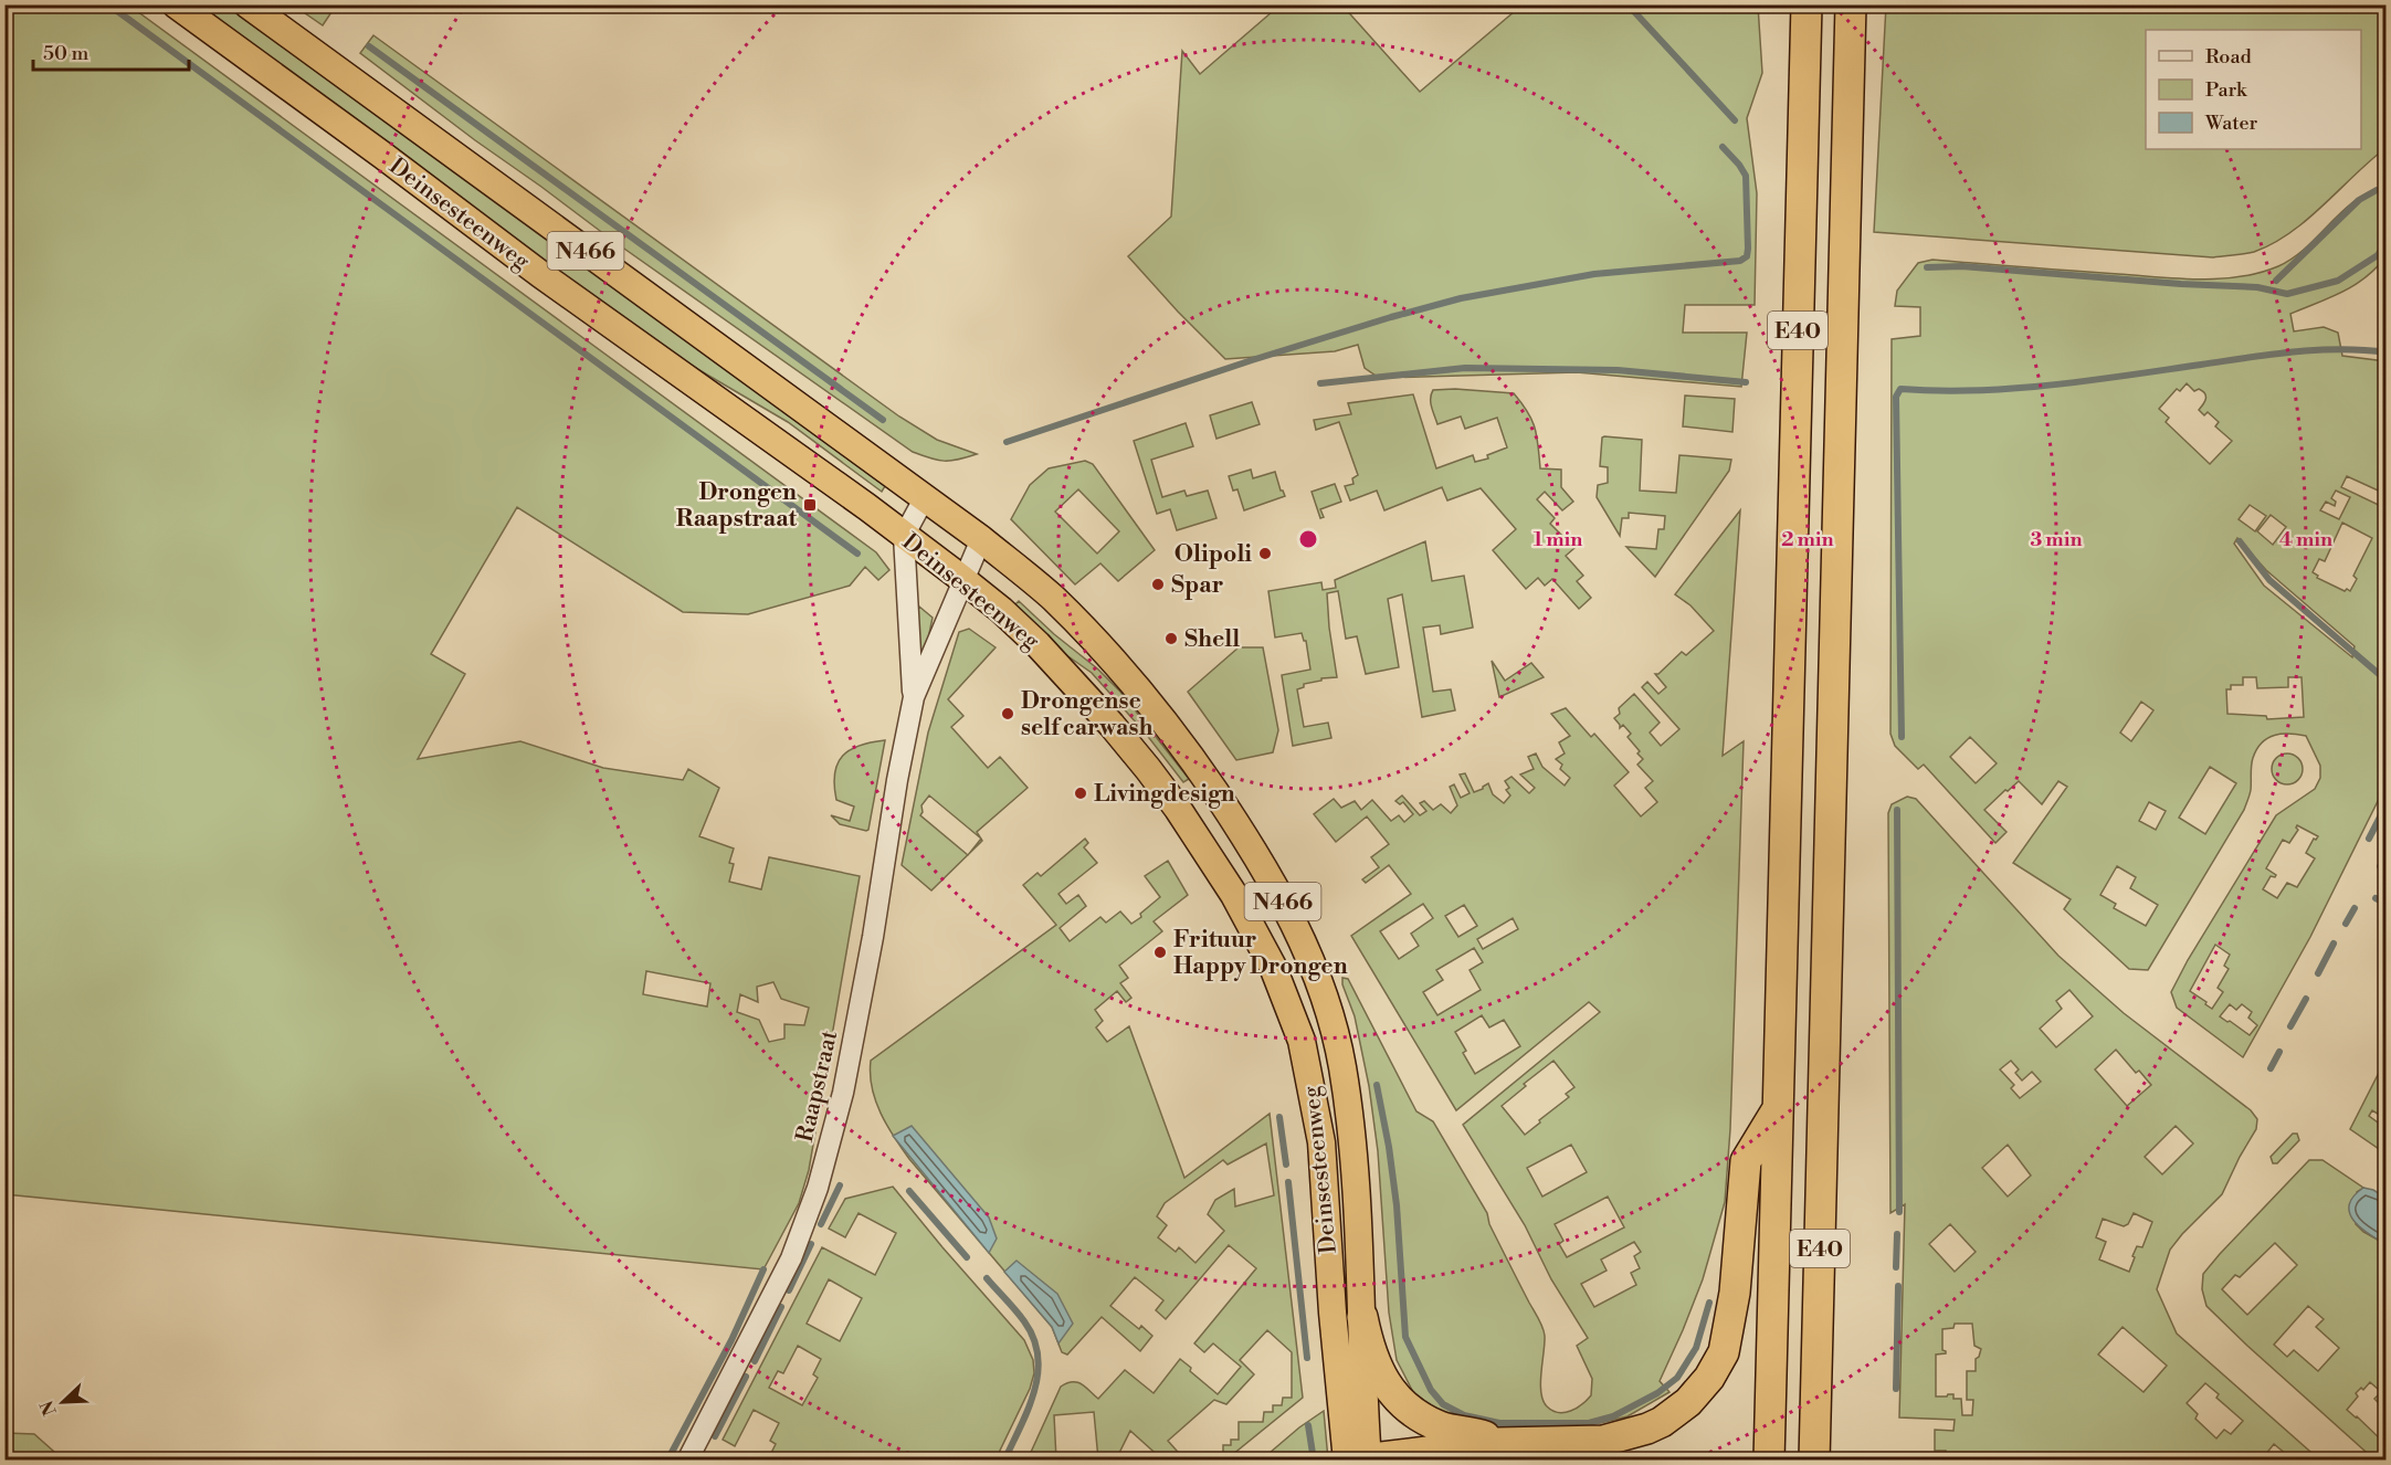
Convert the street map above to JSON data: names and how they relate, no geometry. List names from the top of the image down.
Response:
{
  "streets": {
    "highway": ["Deinsesteenweg", "N466", "E40"],
    "street": ["Raapstraat"]
  },
  "crossings": [
    ["Deinsesteenweg", "Raapstraat"]
  ],
  "places": {
    "transit": ["Drongen Raapstraat"],
    "other": [
      "Olipoli",
      "Spar",
      "Shell",
      "Drongense self carwash",
      "Livingdesign",
      "Frituur Happy Drongen"
    ]
  },
  "legend": ["Road", "Park", "Water"],
  "scale_bar": "50 m",
  "north": "bottom left",
  "rings": [
    "1 min",
    "2 min",
    "3 min",
    "4 min"
  ]
}
